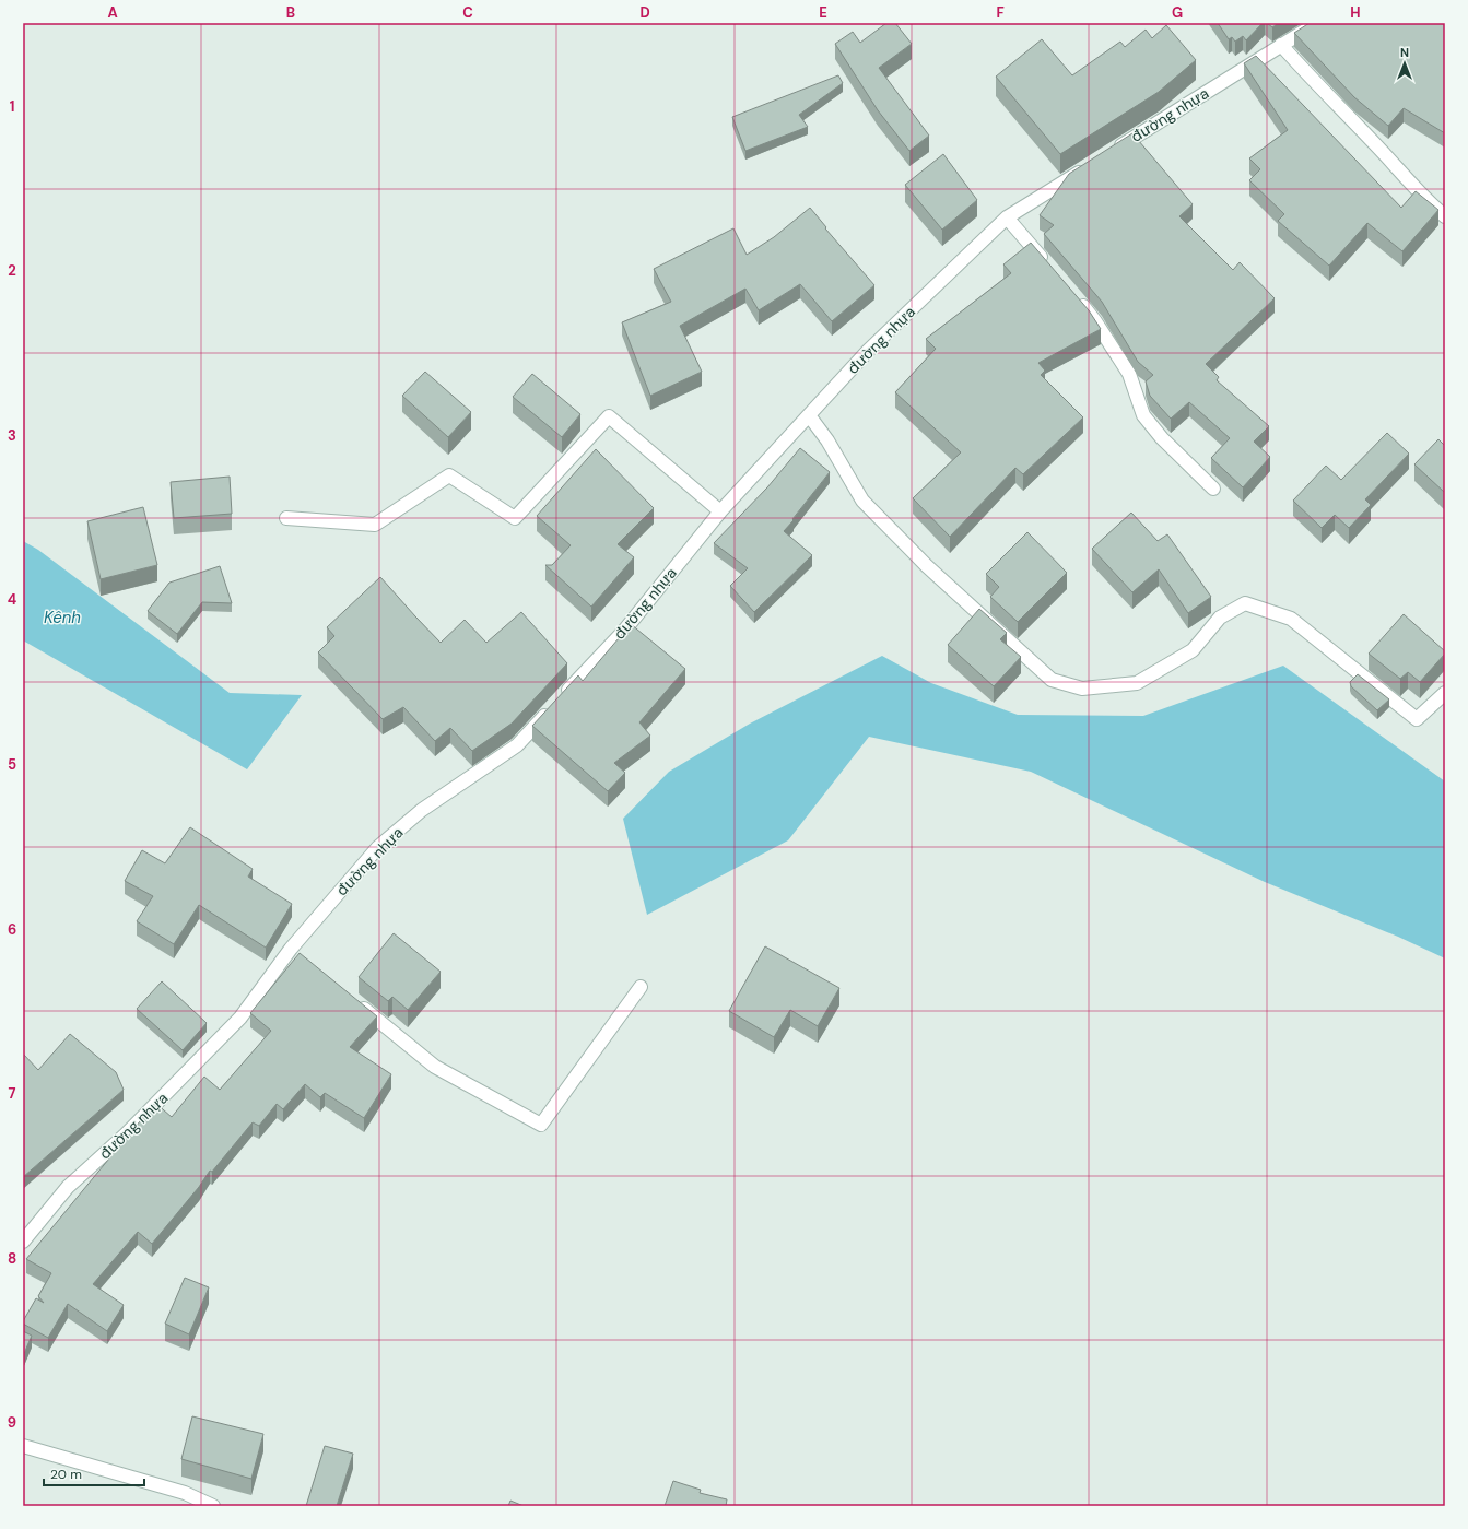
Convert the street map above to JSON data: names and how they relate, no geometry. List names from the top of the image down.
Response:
{
  "streets": {
    "street": ["đường nhựa"]
  },
  "water": ["Kênh"],
  "scale_bar": "20 m",
  "north": "top",
  "grid": {
    "columns": [
      "A",
      "B",
      "C",
      "D",
      "E",
      "F",
      "G",
      "H"
    ],
    "rows": [
      "1",
      "2",
      "3",
      "4",
      "5",
      "6",
      "7",
      "8",
      "9"
    ]
  }
}
